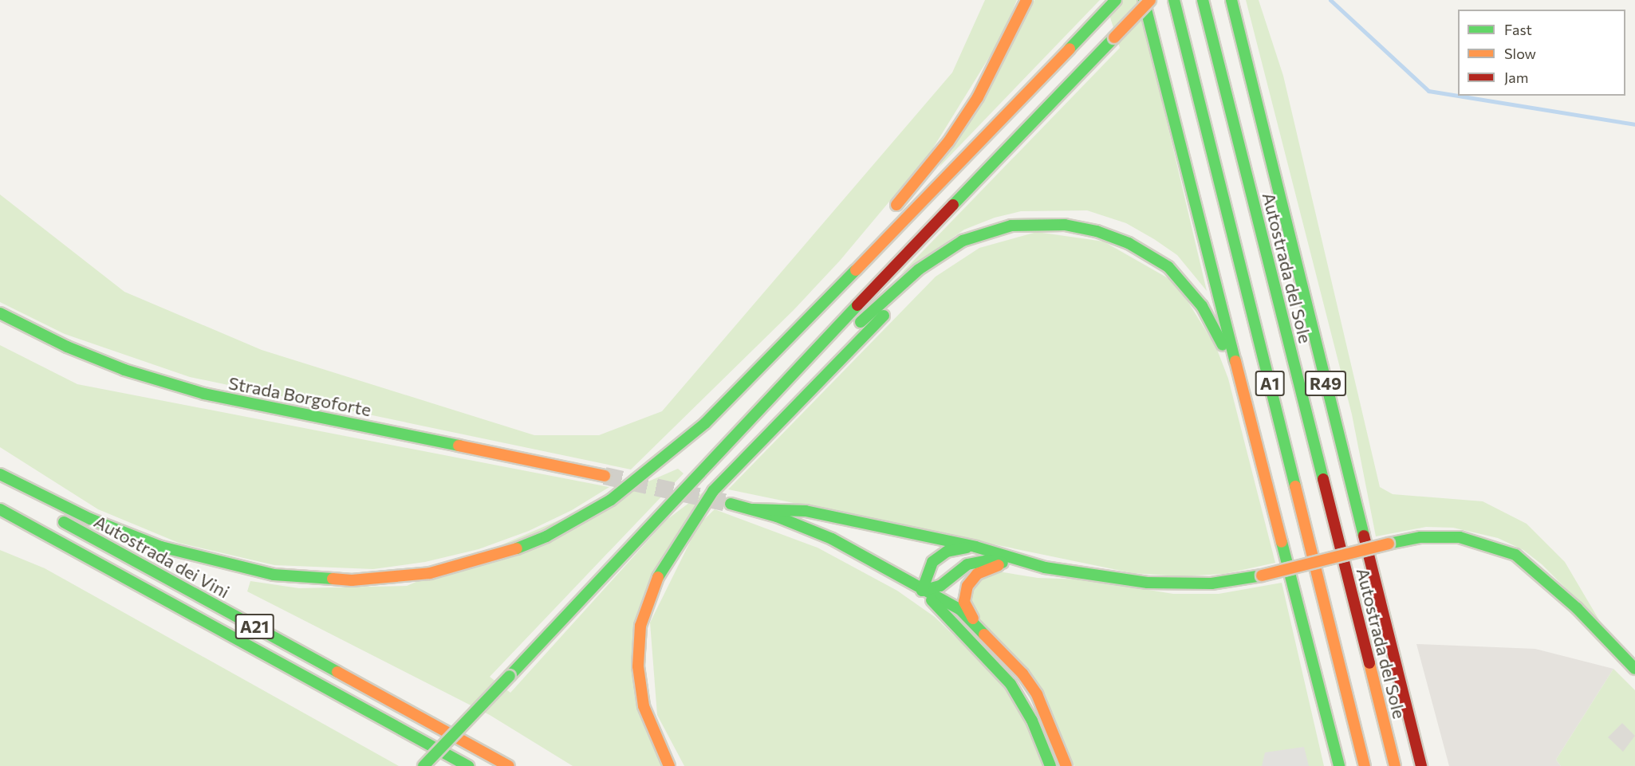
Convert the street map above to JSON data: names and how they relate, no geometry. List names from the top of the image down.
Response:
{
  "streets": {
    "main road": [
      "Autostrada del Sole",
      "A1",
      "R49",
      "Strada Borgoforte",
      "Autostrada dei Vini",
      "A21"
    ]
  },
  "legend": ["Fast", "Slow", "Jam"]
}
